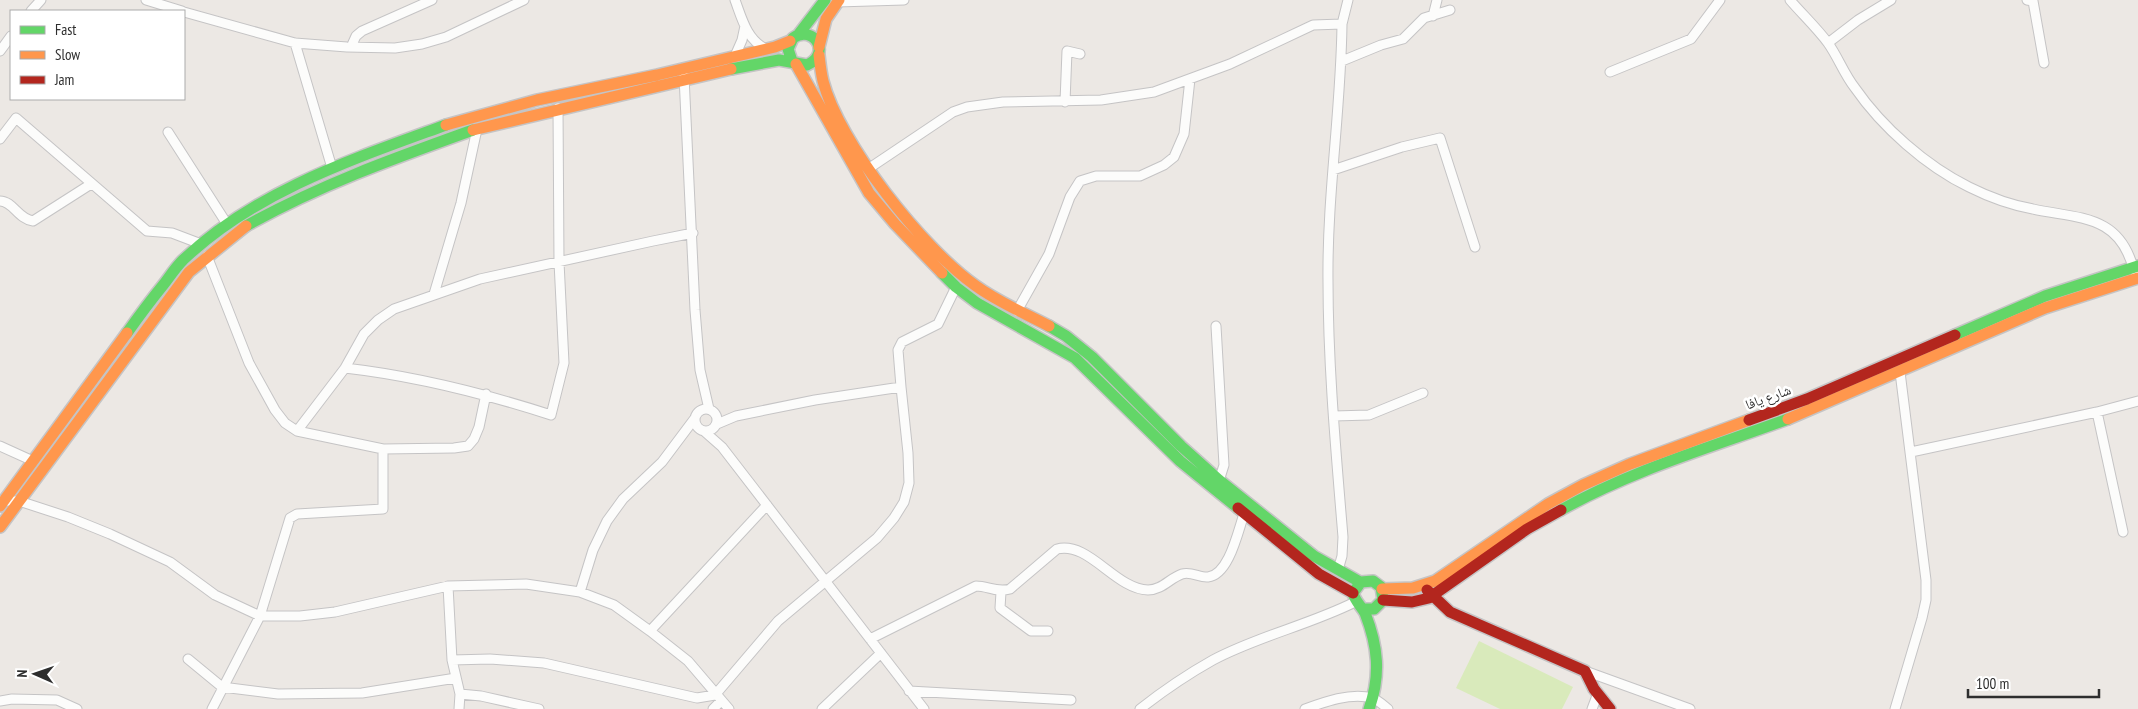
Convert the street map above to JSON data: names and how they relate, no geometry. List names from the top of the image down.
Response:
{
  "streets": {
    "main road": ["شارع يافا"]
  },
  "legend": ["Fast", "Slow", "Jam"],
  "scale_bar": "100 m",
  "north": "left"
}
